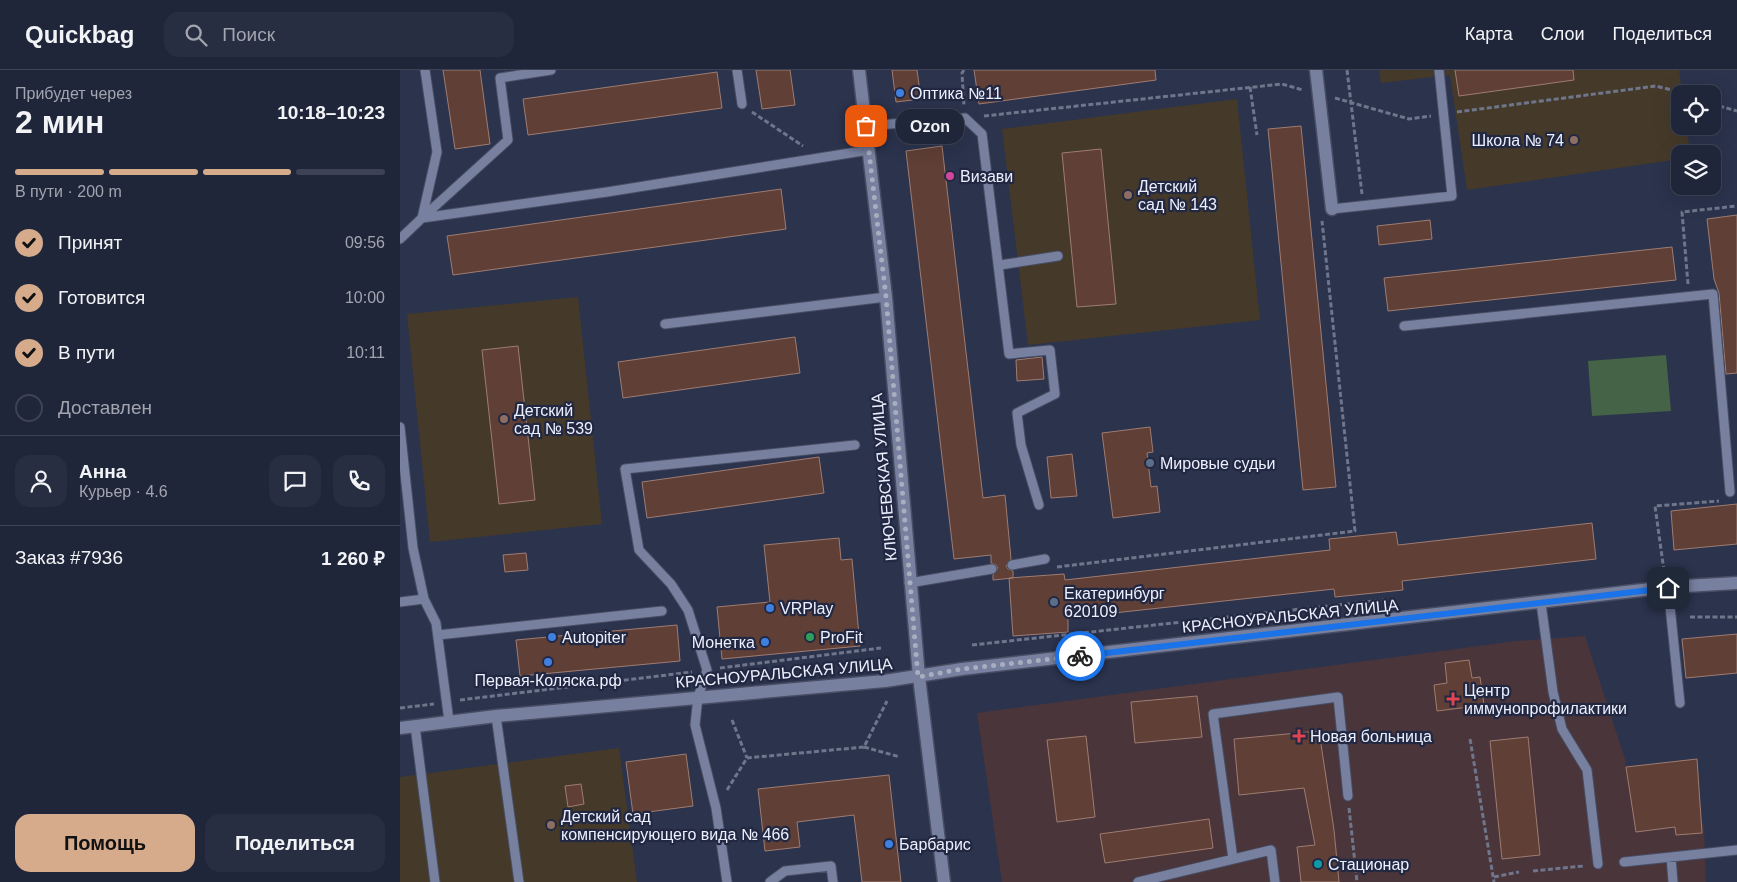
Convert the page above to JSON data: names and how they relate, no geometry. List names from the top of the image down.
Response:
{
  "streets": {
    "street": ["КЛЮЧЕВСКАЯ УЛИЦА", "КРАСНОУРАЛЬСКАЯ УЛИЦА"]
  },
  "crossings": [
    ["КЛЮЧЕВСКАЯ УЛИЦА", "КРАСНОУРАЛЬСКАЯ УЛИЦА"]
  ],
  "places": {
    "other": [
      "Оптика №11",
      "Ozon",
      "Школа № 74",
      "Визави",
      "Детский сад № 143",
      "Детский сад № 539",
      "Мировые судьи",
      "Екатеринбург 620109",
      "VRPlay",
      "Autopiter",
      "ProFit",
      "Монетка",
      "Первая-Коляска.рф",
      "Детский сад компенсирующего вида № 466",
      "Барбарис",
      "Стационар"
    ],
    "health": ["Центр иммунопрофилактики", "Новая больница"]
  },
  "page": {
    "header": "Quickbag",
    "search": "Поиск",
    "nav": ["Карта", "Слои", "Поделиться"],
    "heading": ["2 мин", "Прибудет через", "10:18–10:23"],
    "panel": [
      "Анна",
      "Курьер · 4.6",
      "Заказ #7936",
      "1 260 ₽"
    ],
    "bubble": "Ozon",
    "bar": "В пути · 200 m",
    "list": [
      ["Принят", "09:56"],
      ["Готовится", "10:00"],
      ["В пути", "10:11"],
      "Доставлен"
    ],
    "buttons": ["Помощь", "Поделиться"]
  }
}
